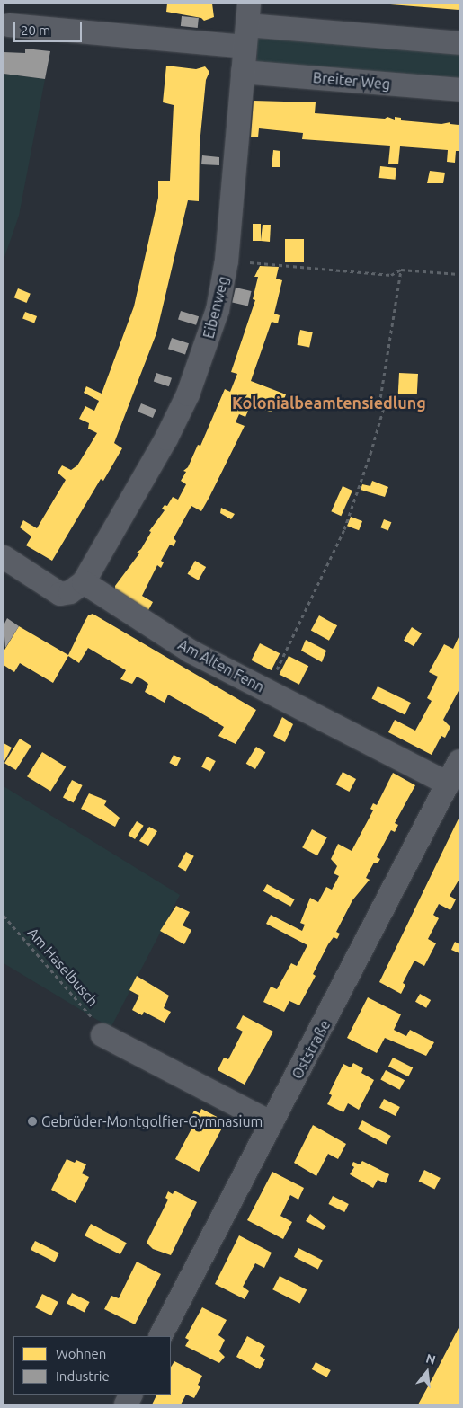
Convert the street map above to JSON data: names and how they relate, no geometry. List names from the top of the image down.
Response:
{
  "streets": {
    "street": [
      "Breiter Weg",
      "Eibenweg",
      "Am Alten Fenn",
      "Oststraße"
    ],
    "path": ["Am Haselbusch"]
  },
  "crossings": [
    ["Breiter Weg", "Eibenweg"],
    ["Eibenweg", "Am Alten Fenn"],
    ["Am Alten Fenn", "Oststraße"]
  ],
  "districts": ["Kolonialbeamtensiedlung"],
  "places": ["Gebrüder-Montgolfier-Gymnasium"],
  "legend": ["Wohnen", "Industrie"],
  "scale_bar": "20 m",
  "north": "top"
}
